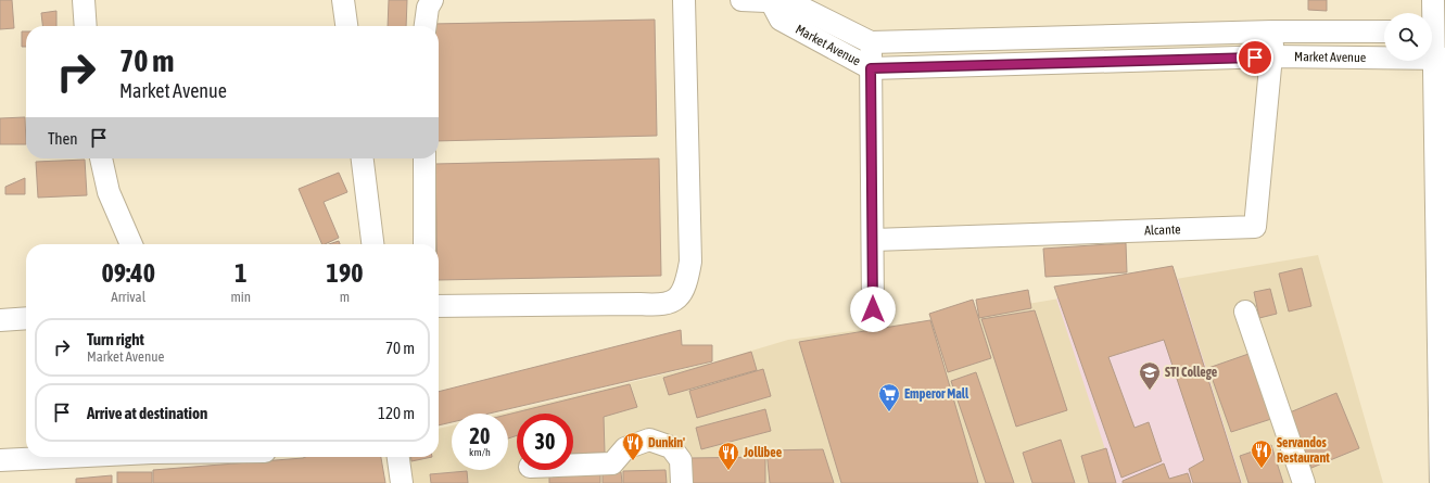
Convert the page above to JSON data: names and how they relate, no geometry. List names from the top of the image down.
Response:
{
  "streets": {
    "street": ["Market Avenue", "Alcante"]
  },
  "crossings": [
    ["Market Avenue", "Alcante"]
  ],
  "places": {
    "school or university": ["STI College"],
    "supermarket": ["Emperor Mall"],
    "restaurant": ["Dunkin'", "Servandos Restaurant", "Jollibee"]
  },
  "page": {
    "turn": ["70 m", "Market Avenue"],
    "then": "Then",
    "eta": [
      "09:40",
      "Arrival",
      "1",
      "min",
      "190",
      "m"
    ],
    "list": [
      {
        "name": "Turn right",
        "note": "Market Avenue",
        "value": "70 m"
      },
      {
        "name": "Arrive at destination",
        "value": "120 m"
      }
    ],
    "speed": "20 km/h",
    "limit": "30"
  }
}
